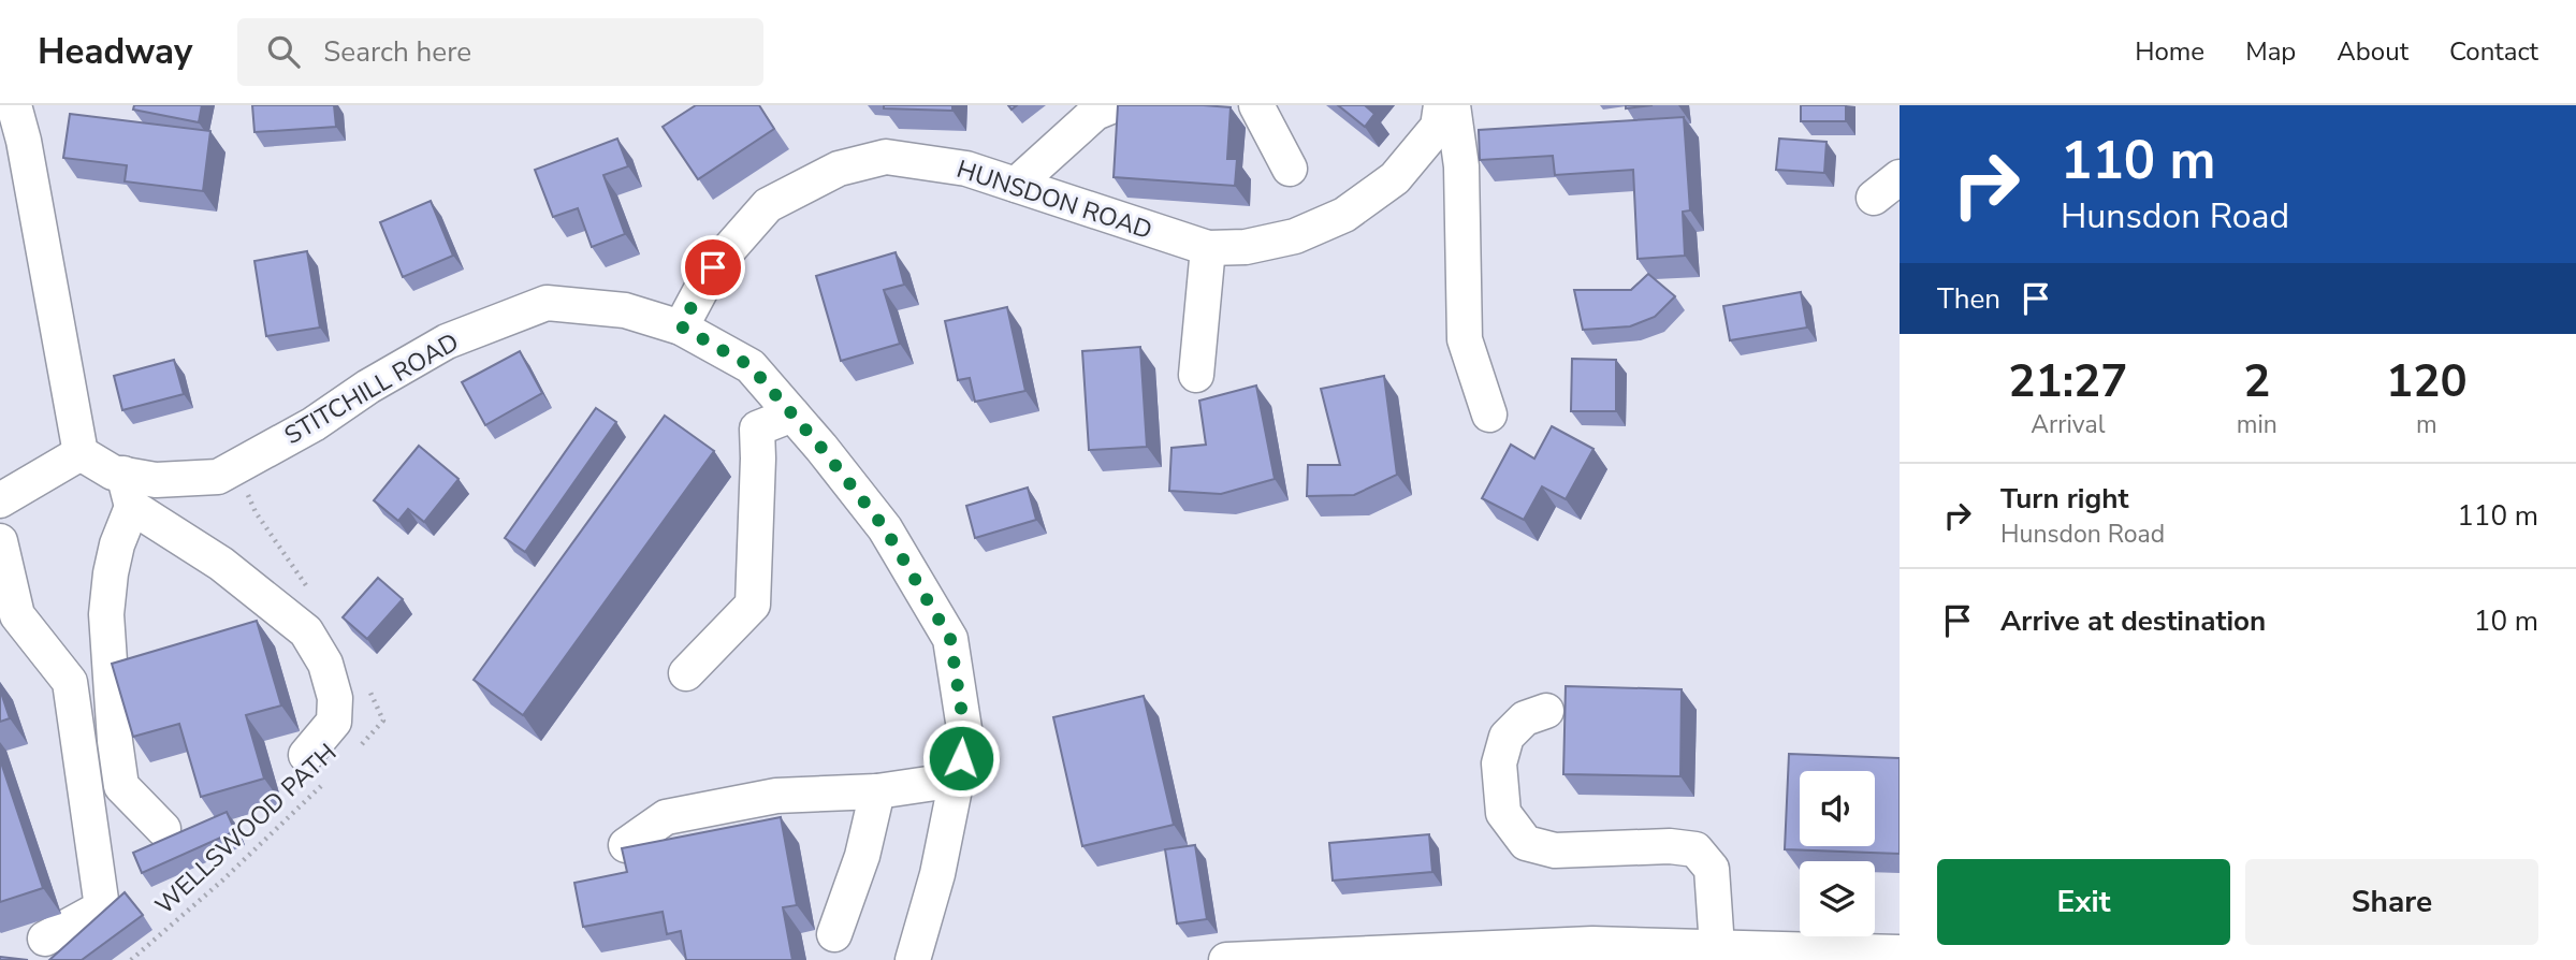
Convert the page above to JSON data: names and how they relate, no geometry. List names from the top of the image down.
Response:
{
  "streets": {
    "street": ["HUNSDON ROAD", "STITCHILL ROAD"],
    "path": ["WELLSWOOD PATH"]
  },
  "crossings": [
    ["HUNSDON ROAD", "STITCHILL ROAD"]
  ],
  "page": {
    "header": "Headway",
    "search": "Search here",
    "nav": [
      "Home",
      "Map",
      "About",
      "Contact"
    ],
    "turn": ["110 m", "Hunsdon Road"],
    "then": "Then",
    "eta": [
      "21:27",
      "Arrival",
      "2",
      "min",
      "120",
      "m"
    ],
    "list": [
      {
        "name": "Turn right",
        "note": "Hunsdon Road",
        "value": "110 m"
      },
      {
        "name": "Arrive at destination",
        "value": "10 m"
      }
    ],
    "buttons": ["Exit", "Share"]
  }
}
